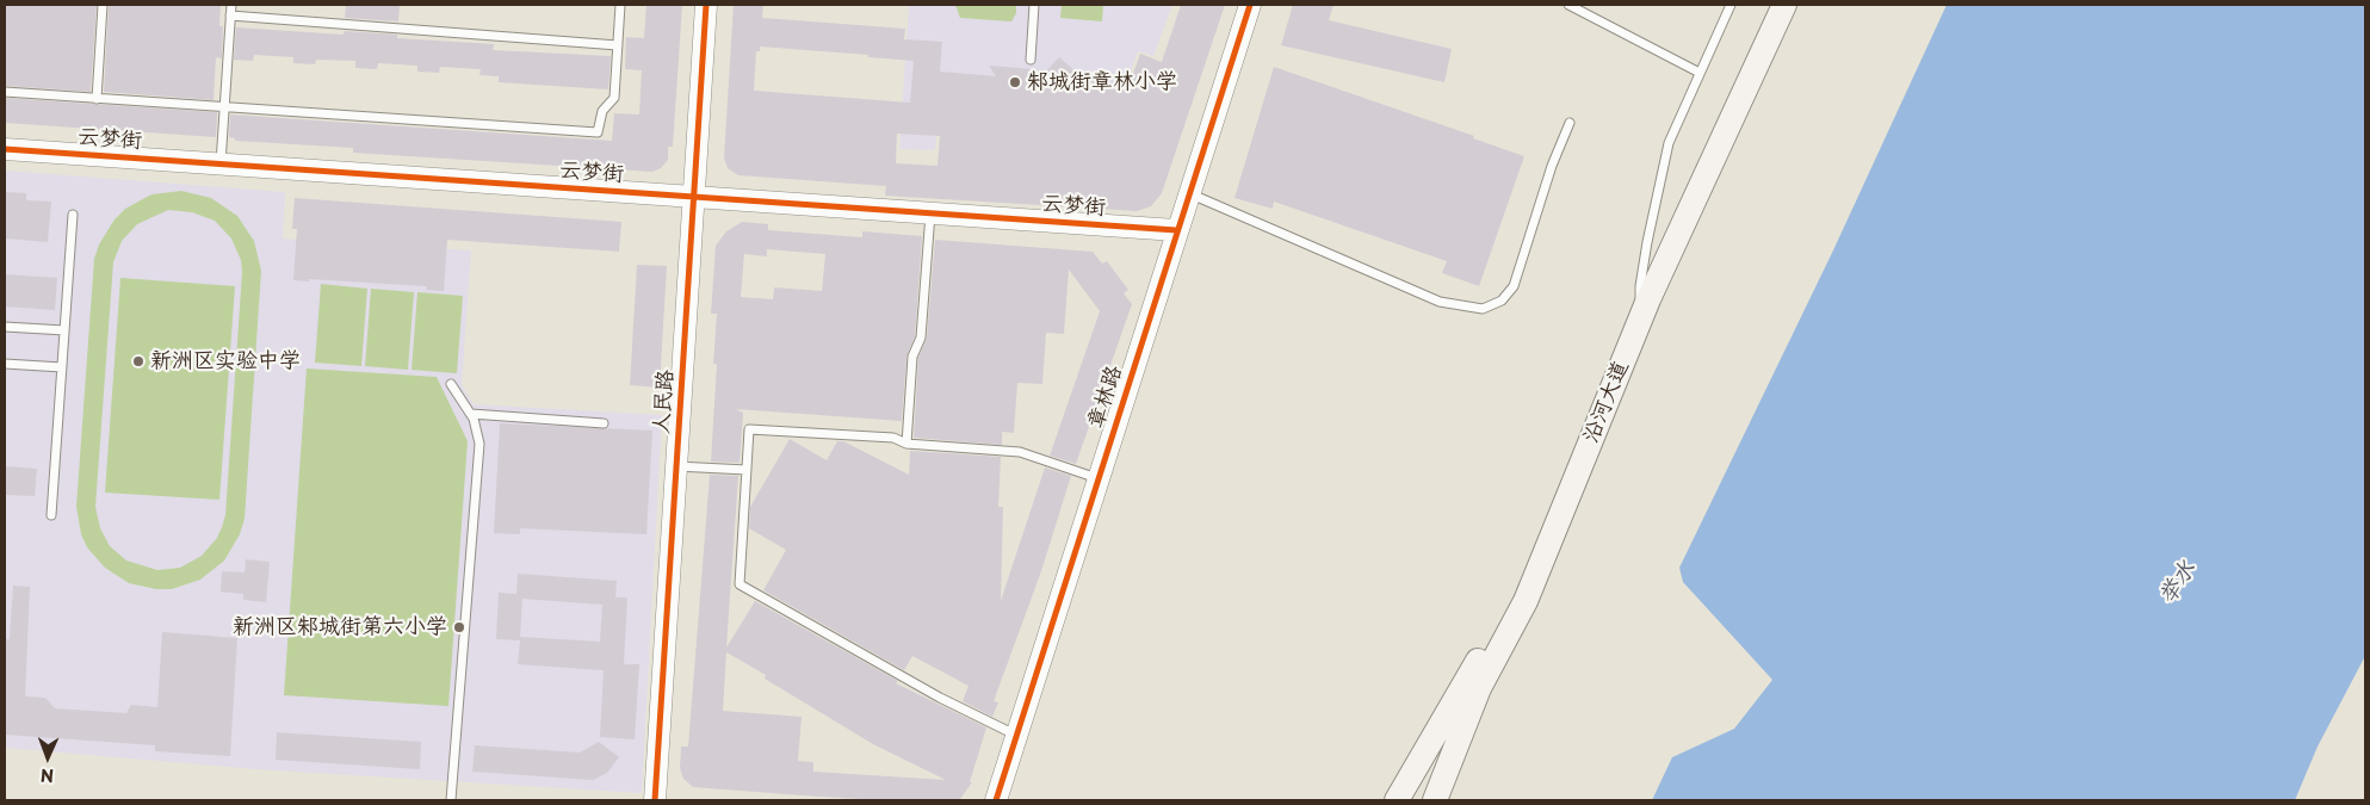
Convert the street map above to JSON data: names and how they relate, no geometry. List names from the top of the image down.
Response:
{
  "streets": {
    "main road": ["沿河大道"],
    "street": ["云梦街", "章林路", "人民路"]
  },
  "crossings": [
    ["云梦街", "章林路"],
    ["云梦街", "人民路"]
  ],
  "water": ["举水"],
  "places": ["邾城街章林小学", "新洲区实验中学", "新洲区邾城街第六小学"],
  "north": "bottom"
}
